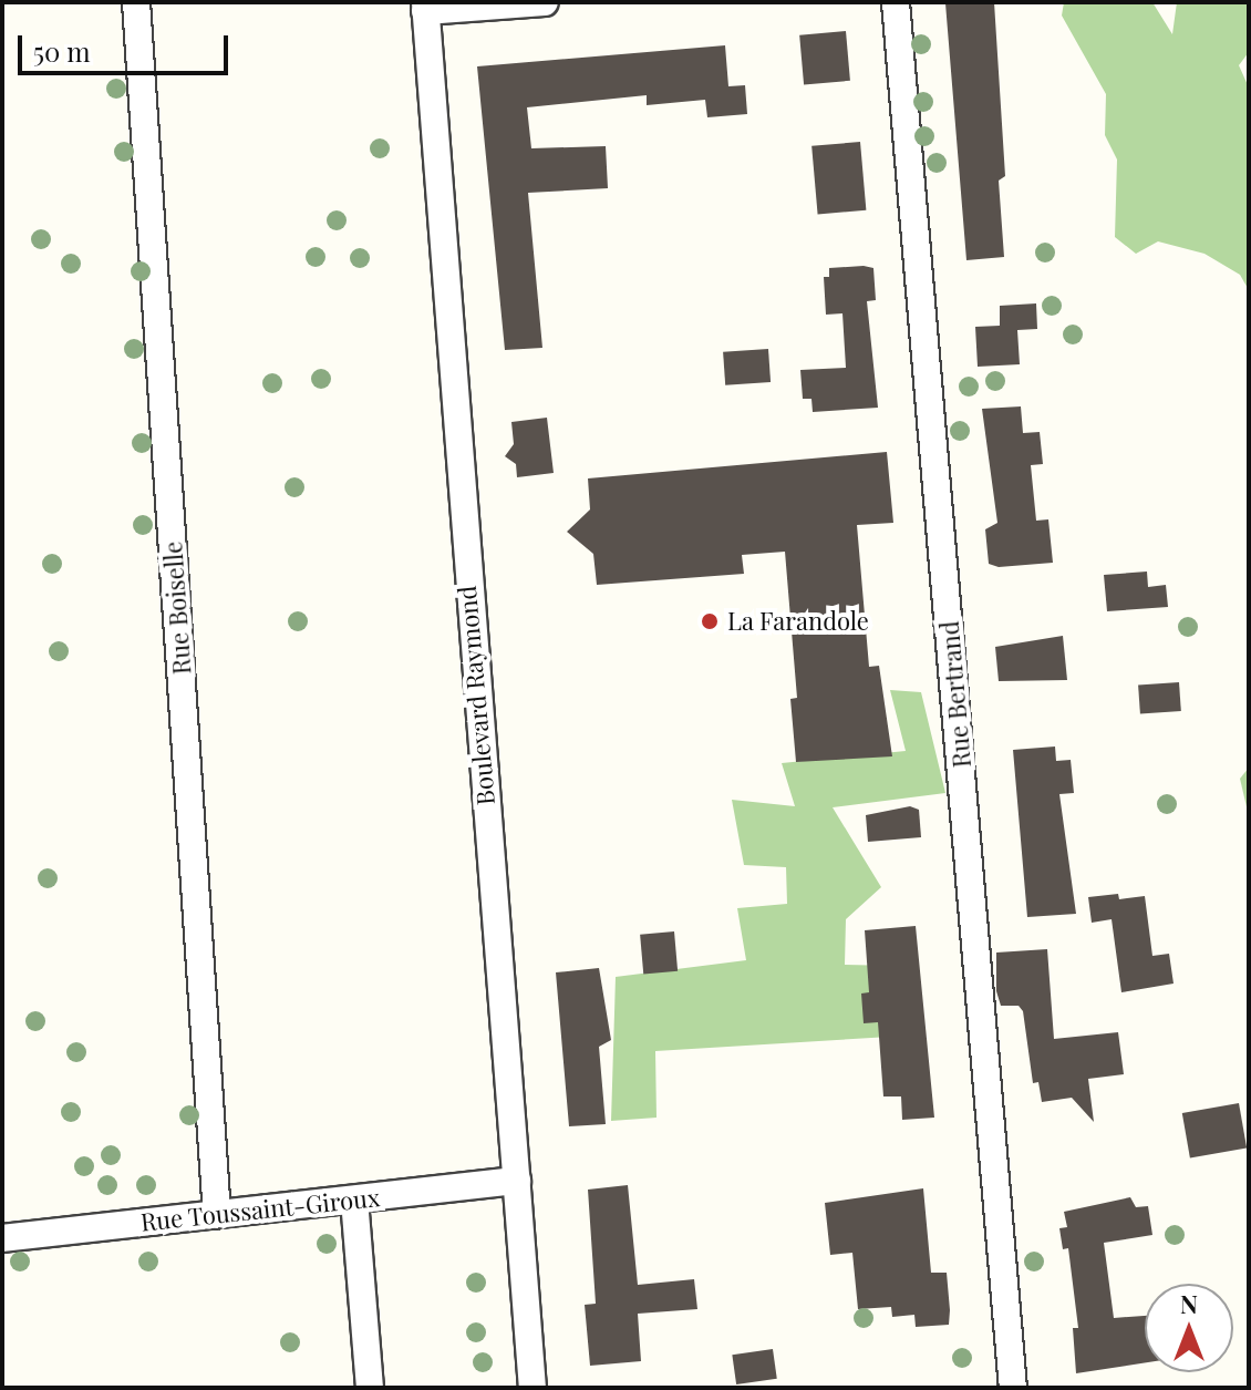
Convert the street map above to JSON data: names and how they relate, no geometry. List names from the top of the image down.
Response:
{
  "streets": {
    "street": [
      "Rue Boiselle",
      "Rue Bertrand",
      "Boulevard Raymond",
      "Rue Toussaint-Giroux"
    ]
  },
  "crossings": [
    ["Rue Boiselle", "Rue Toussaint-Giroux"],
    ["Boulevard Raymond", "Rue Toussaint-Giroux"]
  ],
  "places": ["La Farandole"],
  "scale_bar": "50 m",
  "north": "top"
}
